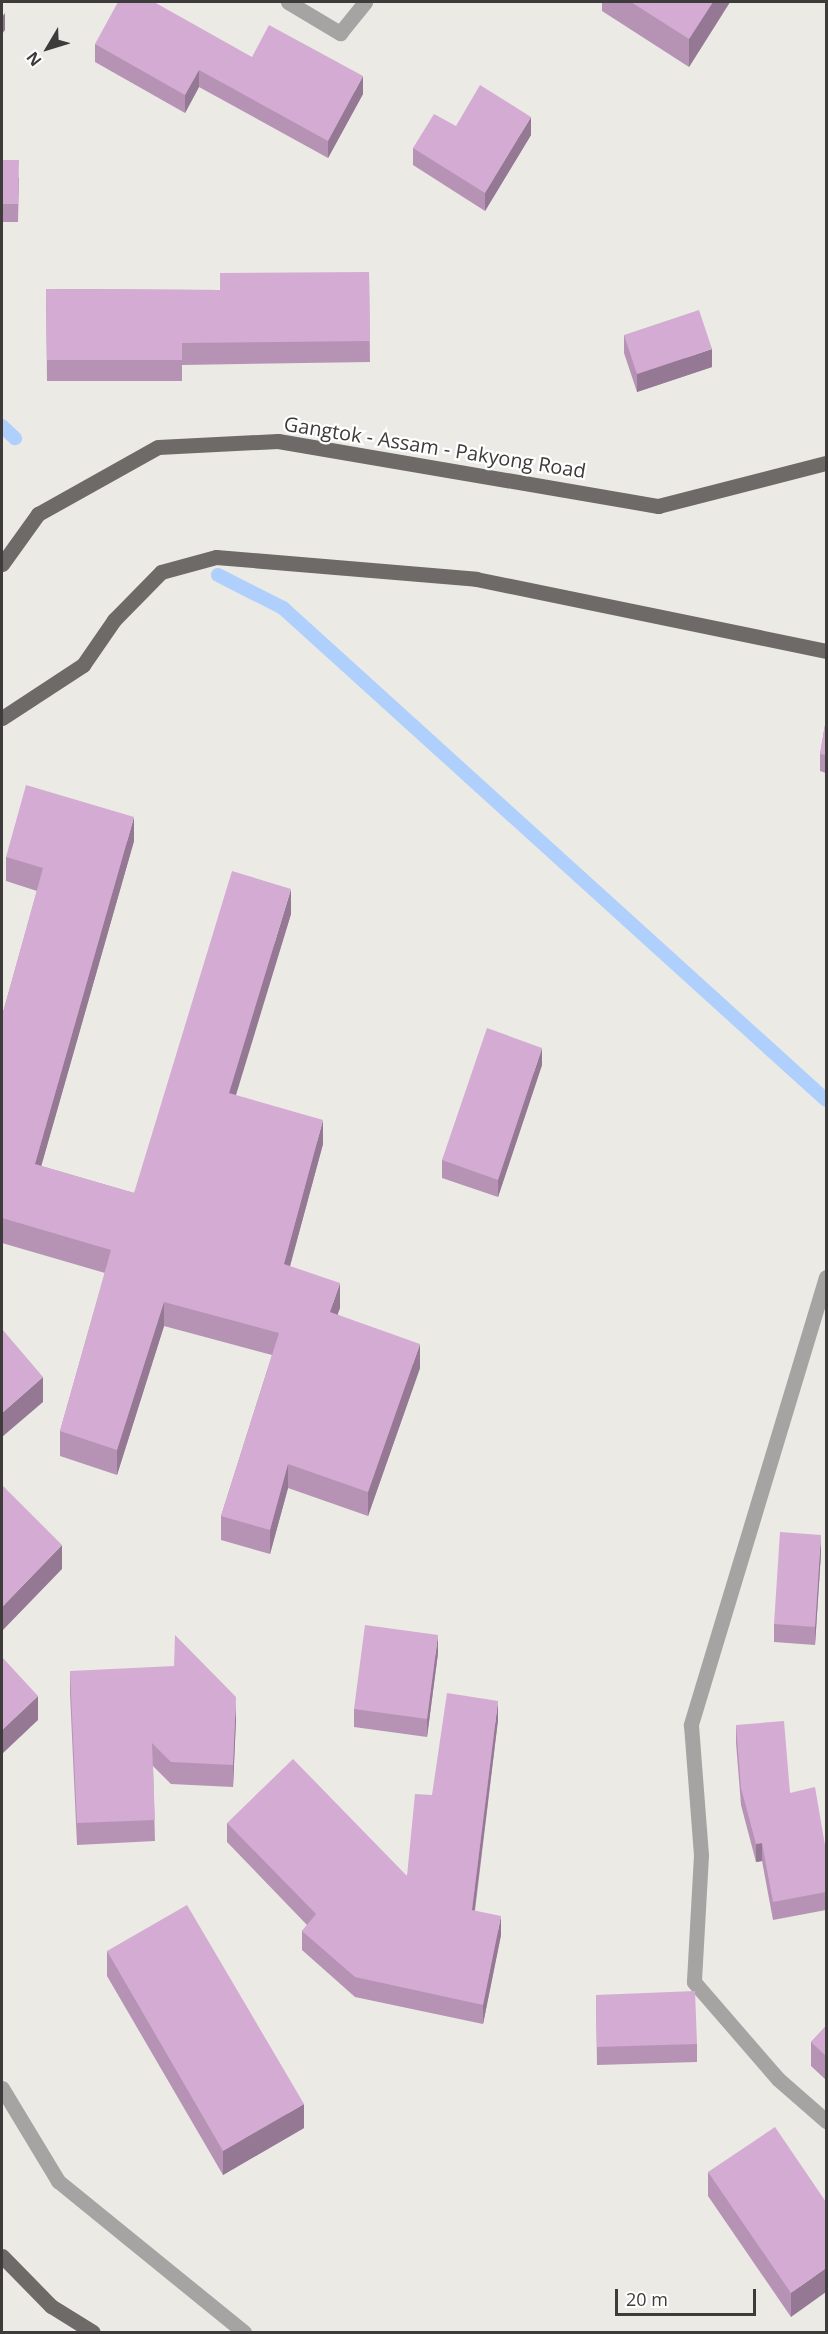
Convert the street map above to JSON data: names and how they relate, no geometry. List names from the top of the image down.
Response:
{
  "streets": {
    "main road": ["Gangtok - Assam - Pakyong Road"]
  },
  "scale_bar": "20 m",
  "north": "bottom left"
}
